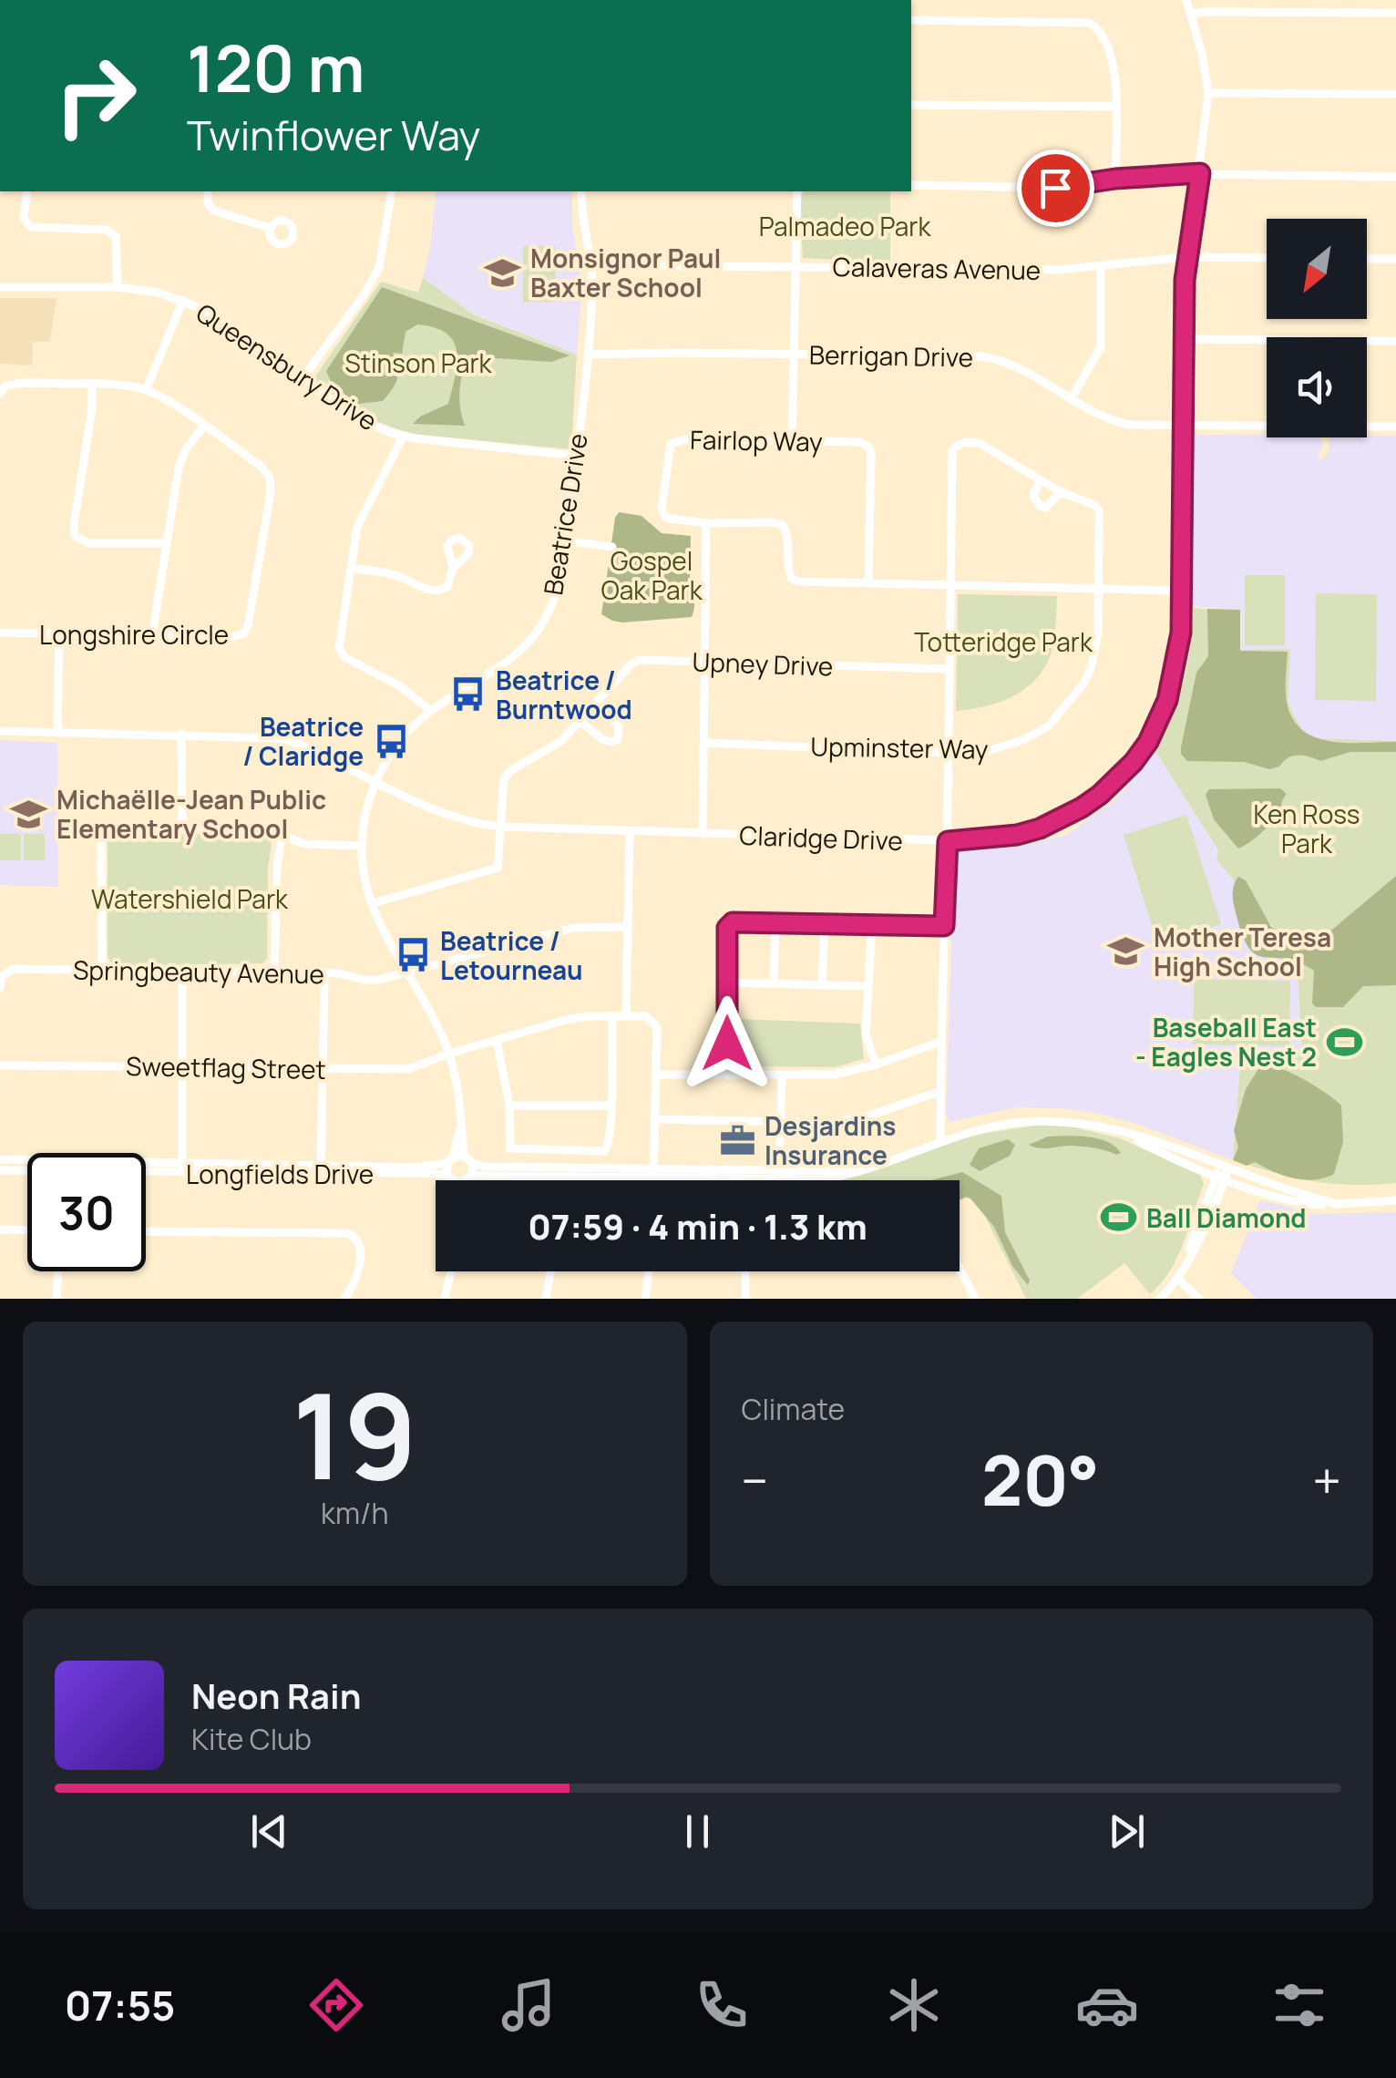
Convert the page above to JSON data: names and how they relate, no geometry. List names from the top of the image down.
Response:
{
  "streets": {
    "street": [
      "Calaveras Avenue",
      "Berrigan Drive",
      "Queensbury Drive",
      "Fairlop Way",
      "Beatrice Drive",
      "Longshire Circle",
      "Upney Drive",
      "Upminster Way",
      "Claridge Drive",
      "Springbeauty Avenue",
      "Sweetflag Street",
      "Longfields Drive"
    ]
  },
  "crossings": [
    ["Calaveras Avenue", "Beatrice Drive"],
    ["Calaveras Avenue", "Claridge Drive"],
    ["Berrigan Drive", "Beatrice Drive"],
    ["Berrigan Drive", "Claridge Drive"],
    ["Queensbury Drive", "Beatrice Drive"],
    ["Fairlop Way", "Upminster Way"],
    ["Fairlop Way", "Claridge Drive"],
    ["Beatrice Drive", "Upney Drive"],
    ["Beatrice Drive", "Claridge Drive"],
    ["Beatrice Drive", "Springbeauty Avenue"],
    ["Beatrice Drive", "Sweetflag Street"],
    ["Beatrice Drive", "Longfields Drive"],
    ["Upney Drive", "Claridge Drive"]
  ],
  "parks": [
    "Palmadeo Park",
    "Stinson Park",
    "Gospel Oak Park",
    "Totteridge Park",
    "Ken Ross Park",
    "Watershield Park"
  ],
  "places": {
    "school or university": ["Monsignor Paul Baxter School", "Michaëlle-Jean Public Elementary School", "Mother Teresa High School"],
    "bus stop": ["Beatrice / Burntwood", "Beatrice / Claridge", "Beatrice / Letourneau"],
    "sports": ["Baseball East - Eagles Nest 2", "Ball Diamond"],
    "office": ["Desjardins Insurance"]
  },
  "north": "bottom left",
  "page": {
    "turn": ["120 m", "Twinflower Way"],
    "limit": "30",
    "trip": "07:59 · 4 min · 1.3 km",
    "tile": [
      ["19", "km/h"],
      "Climate"
    ],
    "heat": ["−", "20°", "+"],
    "song": ["Neon Rain", "Kite Club"],
    "tabs": "07:55"
  }
}
